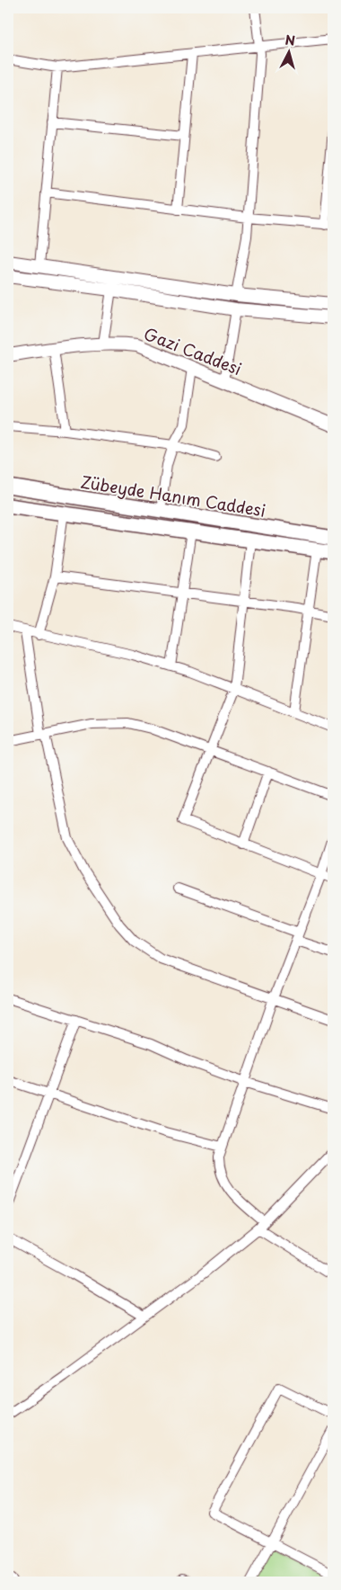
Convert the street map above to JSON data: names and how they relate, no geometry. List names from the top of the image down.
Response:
{
  "streets": {
    "main road": ["Zübeyde Hanım Caddesi"],
    "street": ["Gazi Caddesi"]
  },
  "north": "top"
}
